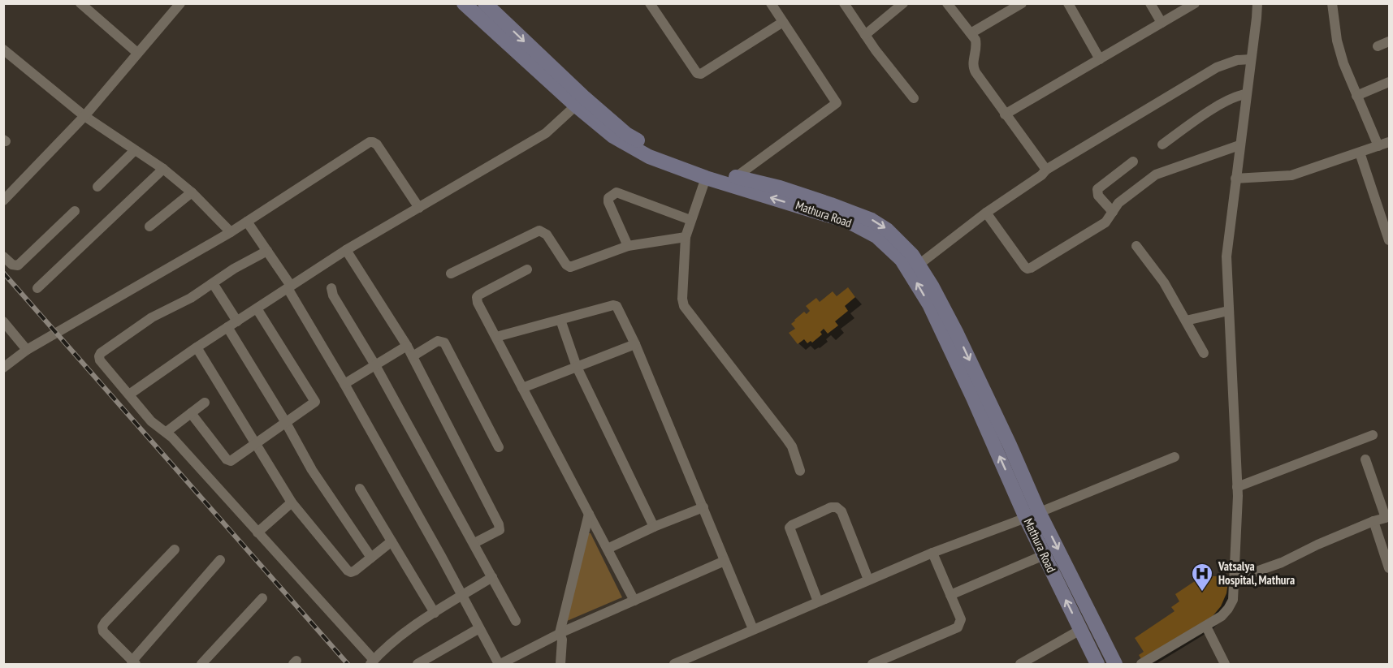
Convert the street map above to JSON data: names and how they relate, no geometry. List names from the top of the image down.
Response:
{
  "streets": {
    "main road": ["Mathura Road"]
  },
  "places": {
    "hospital": ["Vatsalya Hospital, Mathura"]
  }
}
